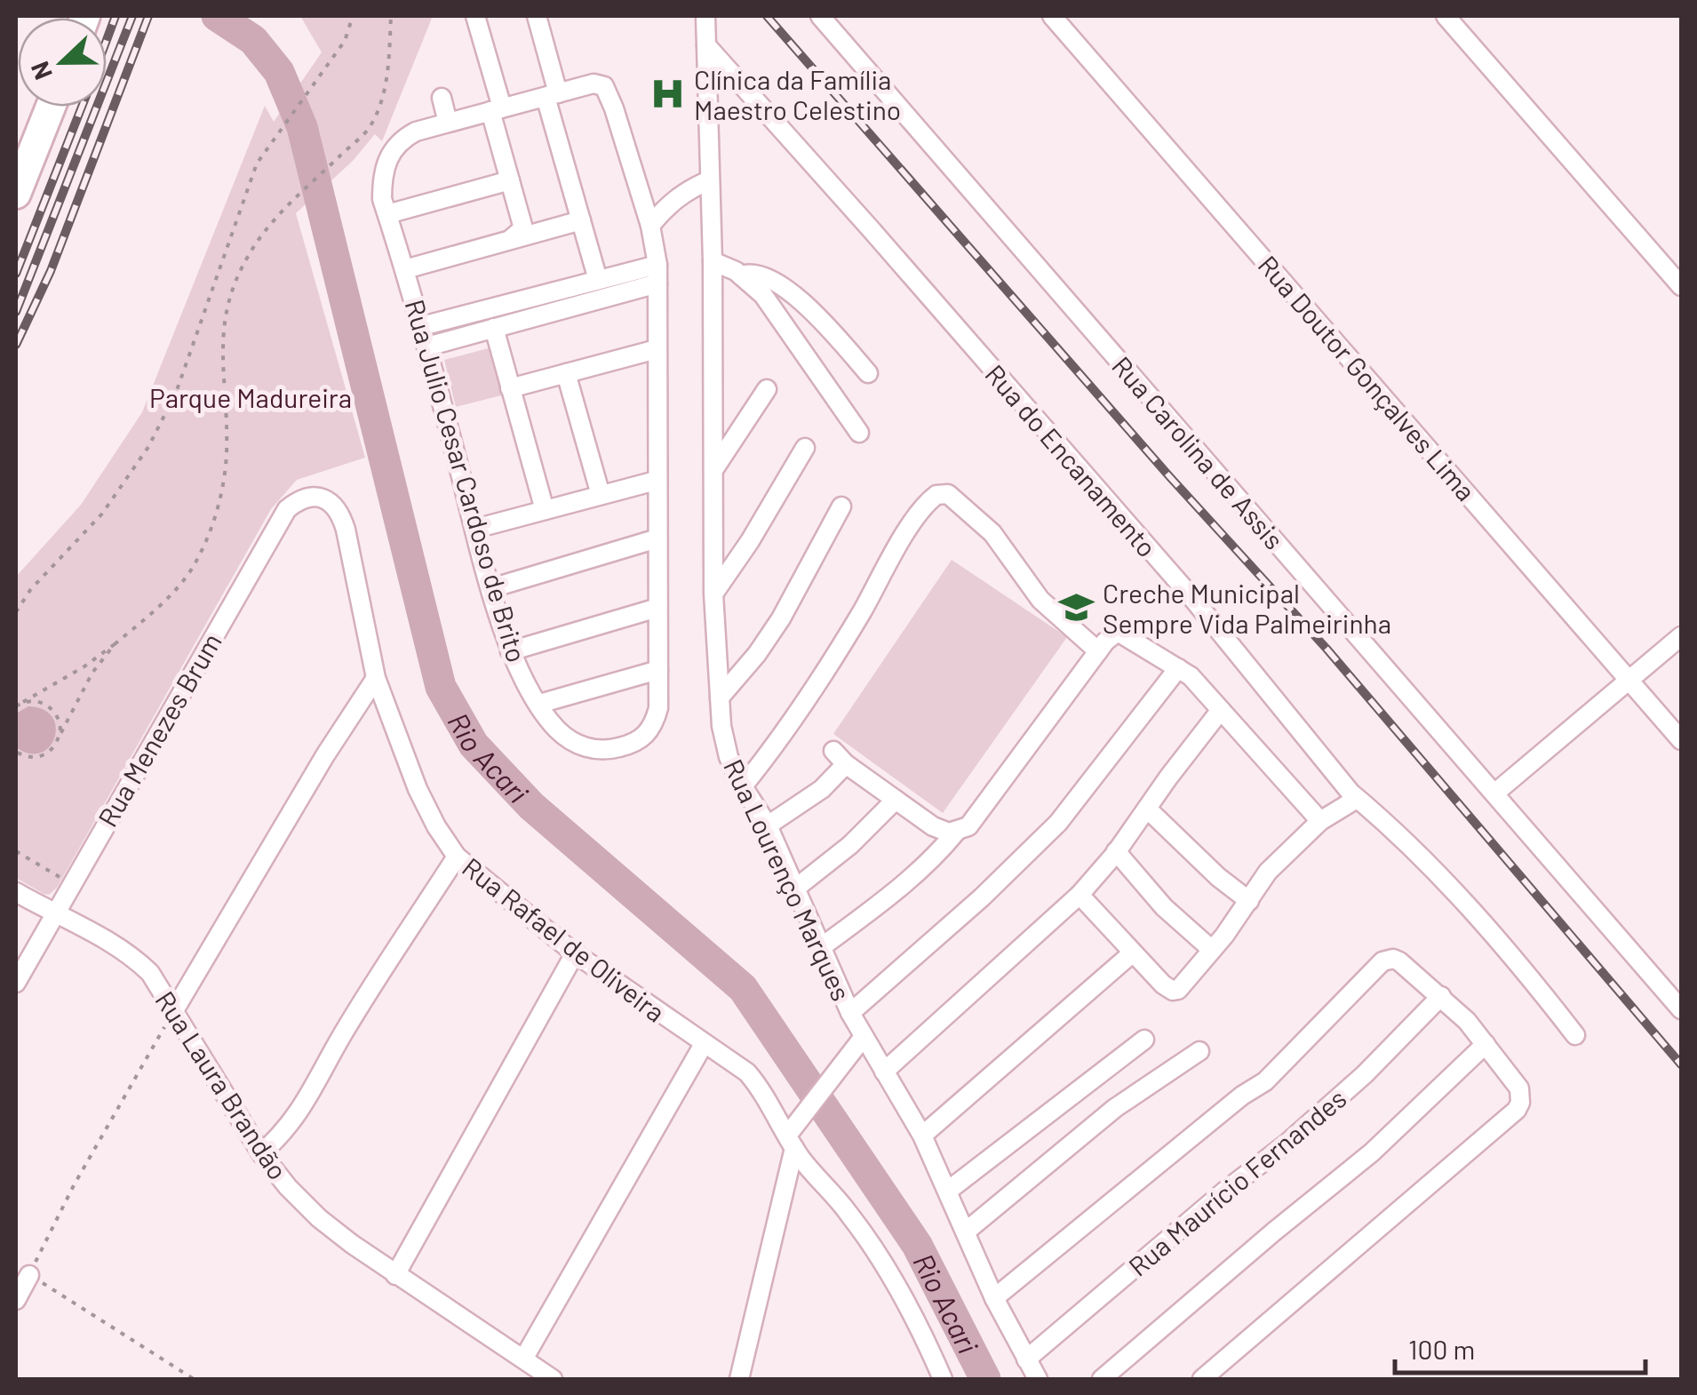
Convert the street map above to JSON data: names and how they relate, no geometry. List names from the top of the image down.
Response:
{
  "streets": {
    "street": [
      "Rua Doutor Gonçalves Lima",
      "Rua Carolina de Assis",
      "Rua do Encanamento",
      "Rua Julio Cesar Cardoso de Brito",
      "Rua Menezes Brum",
      "Rua Lourenço Marques",
      "Rua Rafael de Oliveira",
      "Rua Laura Brandão",
      "Rua Maurício Fernandes"
    ]
  },
  "crossings": [
    ["Rua do Encanamento", "Rua Lourenço Marques"],
    ["Rua Menezes Brum", "Rua Rafael de Oliveira"],
    ["Rua Menezes Brum", "Rua Laura Brandão"],
    ["Rua Lourenço Marques", "Rua Maurício Fernandes"]
  ],
  "water": ["Rio Acari"],
  "parks": ["Parque Madureira"],
  "places": {
    "hospital": ["Clínica da Família Maestro Celestino"],
    "school or university": ["Creche Municipal Sempre Vida Palmeirinha"]
  },
  "scale_bar": "100 m",
  "north": "left"
}
